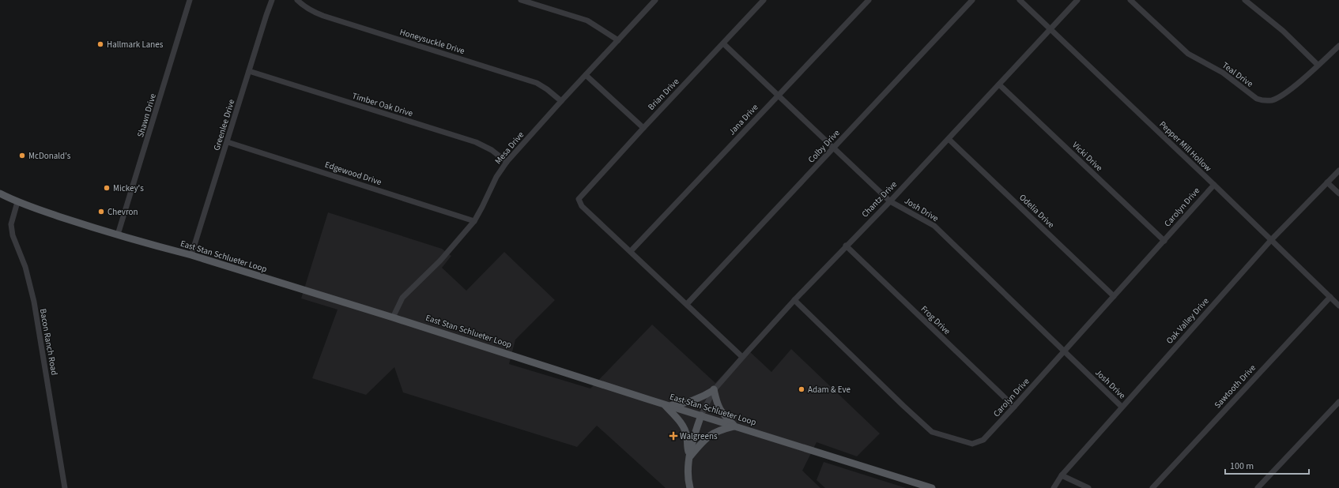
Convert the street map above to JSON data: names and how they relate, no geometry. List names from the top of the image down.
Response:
{
  "streets": {
    "main road": ["East Stan Schlueter Loop"],
    "street": [
      "Honeysuckle Drive",
      "Teal Drive",
      "Brian Drive",
      "Timber Oak Drive",
      "Shawn Drive",
      "Jana Drive",
      "Greenlee Drive",
      "Colby Drive",
      "Pepper Mill Hollow",
      "Mesa Drive",
      "Vicki Drive",
      "Edgewood Drive",
      "Chantz Drive",
      "Carolyn Drive",
      "Josh Drive",
      "Odelia Drive",
      "Frog Drive",
      "Oak Valley Drive",
      "Bacon Ranch Road",
      "Sawtooth Drive"
    ]
  },
  "crossings": [
    ["Honeysuckle Drive", "Mesa Drive"],
    ["Brian Drive", "Jana Drive"],
    ["Brian Drive", "Josh Drive"],
    ["Timber Oak Drive", "Greenlee Drive"],
    ["Timber Oak Drive", "Mesa Drive"],
    ["Shawn Drive", "East Stan Schlueter Loop"],
    ["Jana Drive", "Josh Drive"],
    ["Greenlee Drive", "Edgewood Drive"],
    ["Greenlee Drive", "East Stan Schlueter Loop"],
    ["Colby Drive", "Josh Drive"],
    ["Pepper Mill Hollow", "Chantz Drive"],
    ["Pepper Mill Hollow", "Carolyn Drive"],
    ["Pepper Mill Hollow", "Oak Valley Drive"],
    ["Pepper Mill Hollow", "Sawtooth Drive"],
    ["Mesa Drive", "Edgewood Drive"],
    ["Mesa Drive", "East Stan Schlueter Loop"],
    ["Vicki Drive", "Chantz Drive"],
    ["Vicki Drive", "Carolyn Drive"],
    ["Chantz Drive", "Carolyn Drive"],
    ["Chantz Drive", "Josh Drive"],
    ["Chantz Drive", "Odelia Drive"],
    ["Chantz Drive", "East Stan Schlueter Loop"],
    ["Chantz Drive", "Frog Drive"],
    ["Carolyn Drive", "Josh Drive"],
    ["Carolyn Drive", "Odelia Drive"],
    ["Carolyn Drive", "Frog Drive"],
    ["Josh Drive", "Oak Valley Drive"],
    ["East Stan Schlueter Loop", "Bacon Ranch Road"]
  ],
  "places": {
    "other": [
      "Hallmark Lanes",
      "McDonald's",
      "Mickey's",
      "Chevron",
      "Adam & Eve"
    ],
    "health": ["Walgreens"]
  },
  "scale_bar": "100 m"
}
